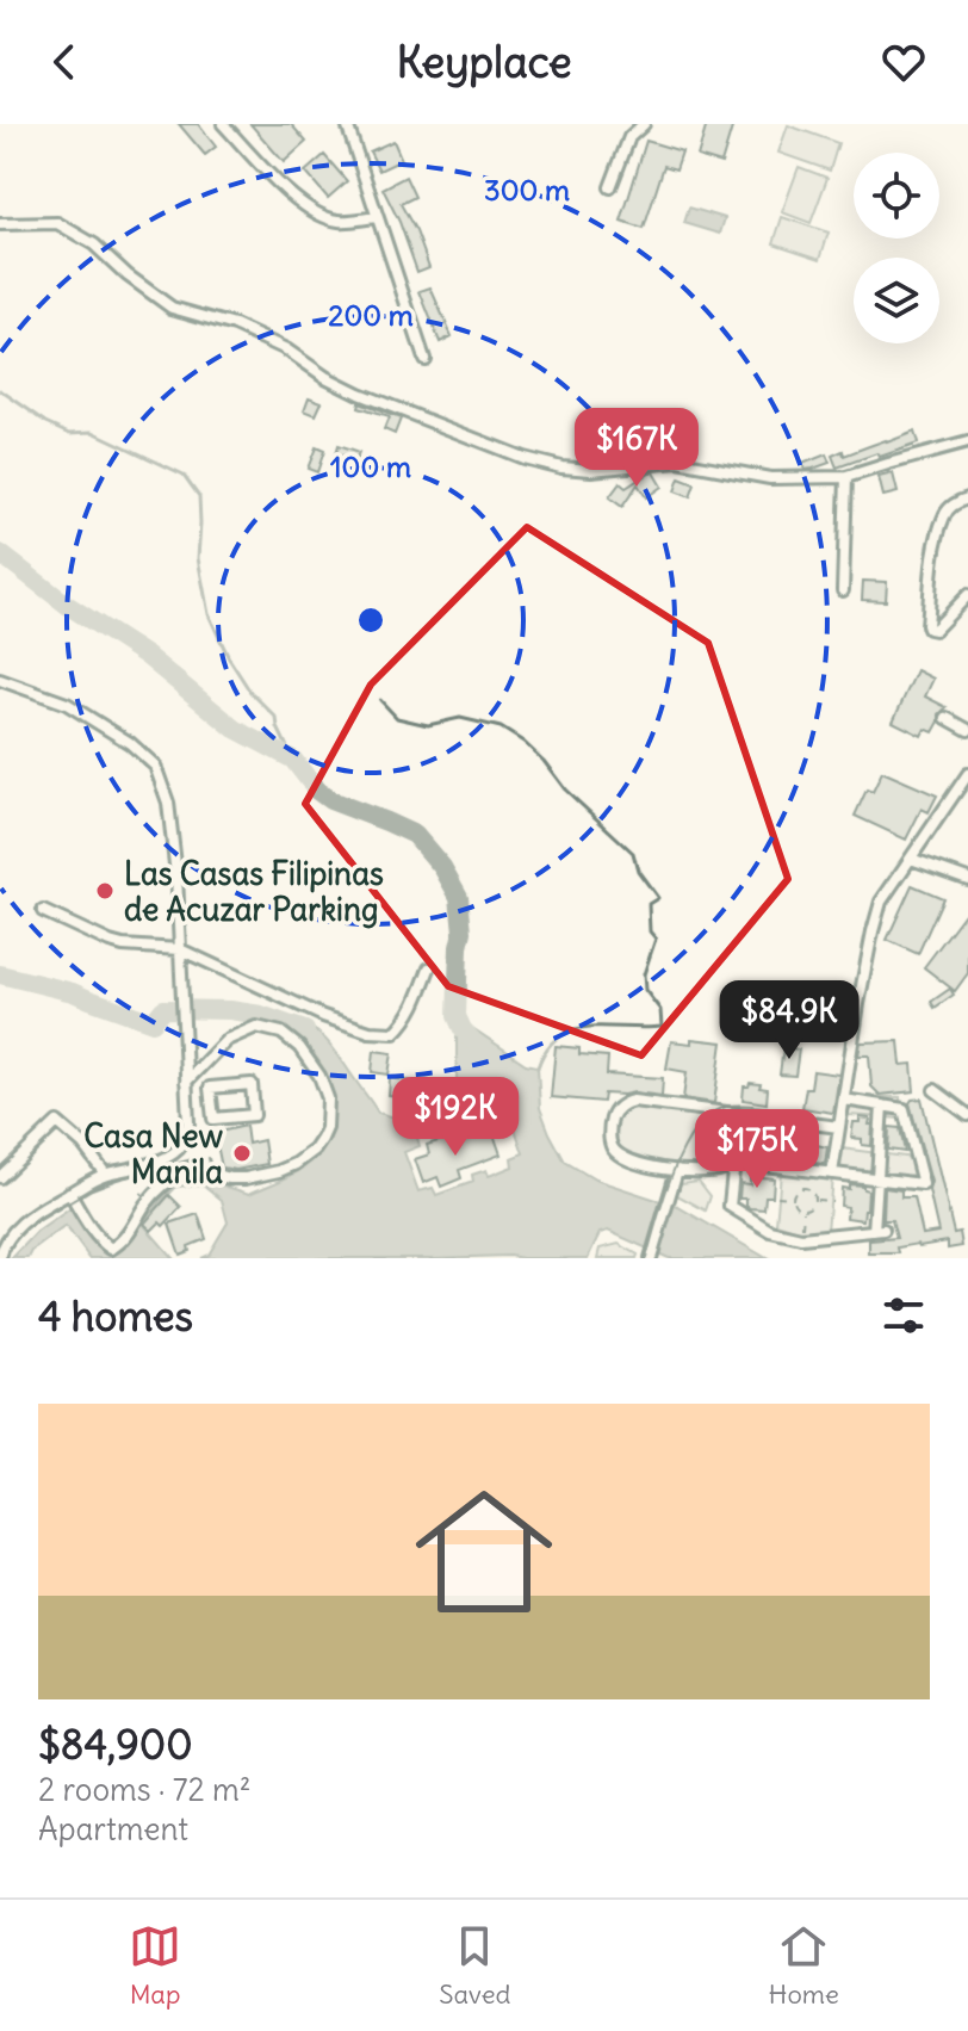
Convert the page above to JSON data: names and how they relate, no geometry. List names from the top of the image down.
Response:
{
  "places": ["Las Casas Filipinas de Acuzar Parking", "Casa New Manila"],
  "page": {
    "header": "Keyplace",
    "price": [
      "$167K",
      "$84.9K",
      "$192K",
      "$175K"
    ],
    "heading": "4 homes",
    "list": [
      {
        "name": "$84,900",
        "note": "2 rooms · 72 m² · Apartment"
      }
    ],
    "tabs": ["Map", "Saved", "Home"]
  },
  "rings": ["300 m", "200 m", "100 m"]
}
